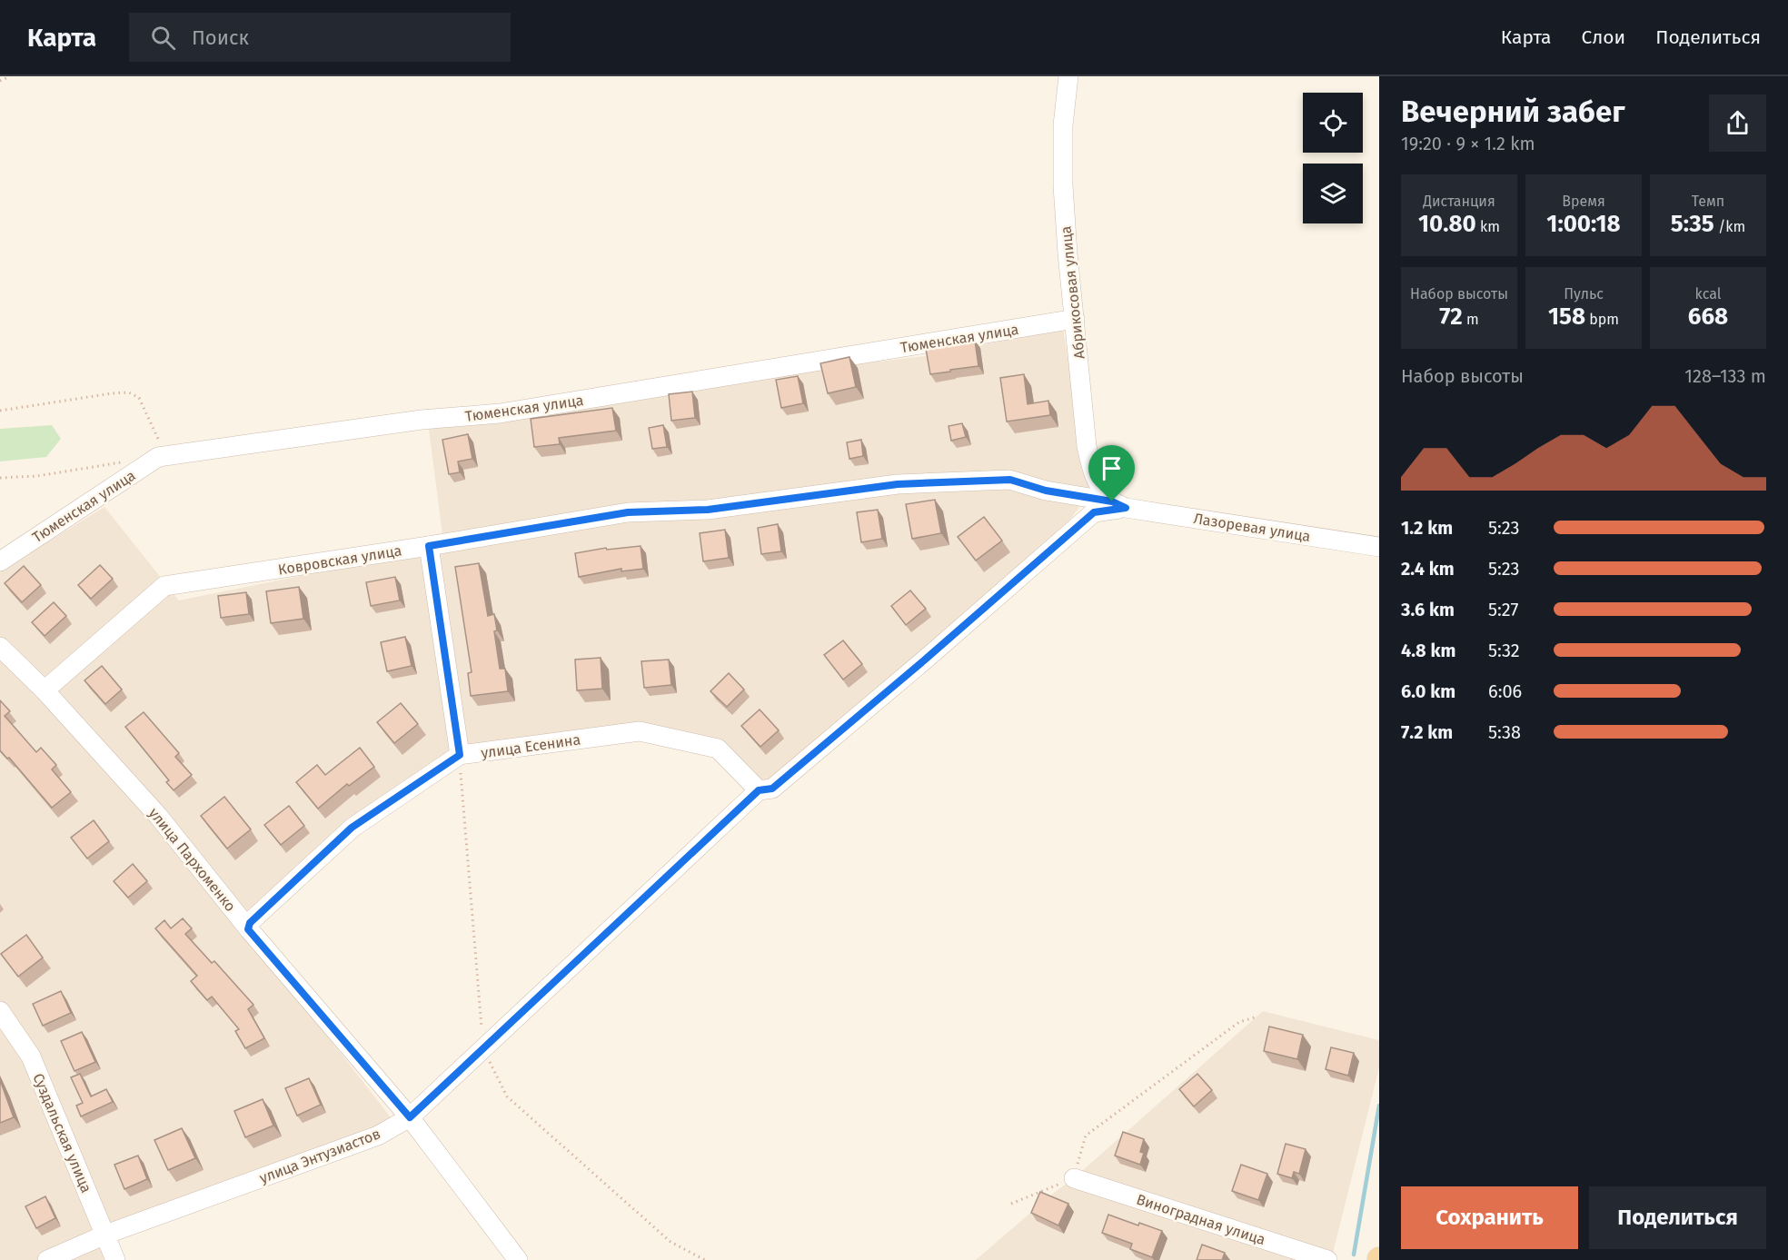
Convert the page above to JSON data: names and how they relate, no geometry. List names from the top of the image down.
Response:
{
  "streets": {
    "street": [
      "Абрикосовая улица",
      "Тюменская улица",
      "Лазоревая улица",
      "Ковровская улица",
      "улица Есенина",
      "улица Пархоменко",
      "Суздальская улица",
      "улица Энтузиастов",
      "Виноградная улица"
    ]
  },
  "crossings": [
    ["Абрикосовая улица", "Тюменская улица"],
    ["Абрикосовая улица", "Лазоревая улица"],
    ["Абрикосовая улица", "Ковровская улица"],
    ["Абрикосовая улица", "улица Энтузиастов"],
    ["Лазоревая улица", "Ковровская улица"],
    ["Лазоревая улица", "улица Энтузиастов"],
    ["Ковровская улица", "улица Пархоменко"],
    ["Ковровская улица", "улица Энтузиастов"],
    ["улица Есенина", "улица Пархоменко"],
    ["улица Есенина", "улица Энтузиастов"],
    ["улица Пархоменко", "улица Энтузиастов"],
    ["Суздальская улица", "улица Энтузиастов"]
  ],
  "page": {
    "header": "Карта",
    "search": "Поиск",
    "nav": ["Карта", "Слои", "Поделиться"],
    "heading": ["Вечерний забег", "19:20 · 9 × 1.2 km"],
    "stats": [
      ["Дистанция", "10.80 km"],
      ["Время", "1:00:18"],
      ["Темп", "5:35 /km"],
      ["Набор высоты", "72 m"],
      ["Пульс", "158 bpm"],
      ["kcal", "668"]
    ],
    "chart": ["Набор высоты", "128–133 m"],
    "list": [
      {
        "name": "1.2 km",
        "note": "5:23"
      },
      {
        "name": "2.4 km",
        "note": "5:23"
      },
      {
        "name": "3.6 km",
        "note": "5:27"
      },
      {
        "name": "4.8 km",
        "note": "5:32"
      },
      {
        "name": "6.0 km",
        "note": "6:06"
      },
      {
        "name": "7.2 km",
        "note": "5:38"
      }
    ],
    "buttons": ["Сохранить", "Поделиться"]
  }
}
